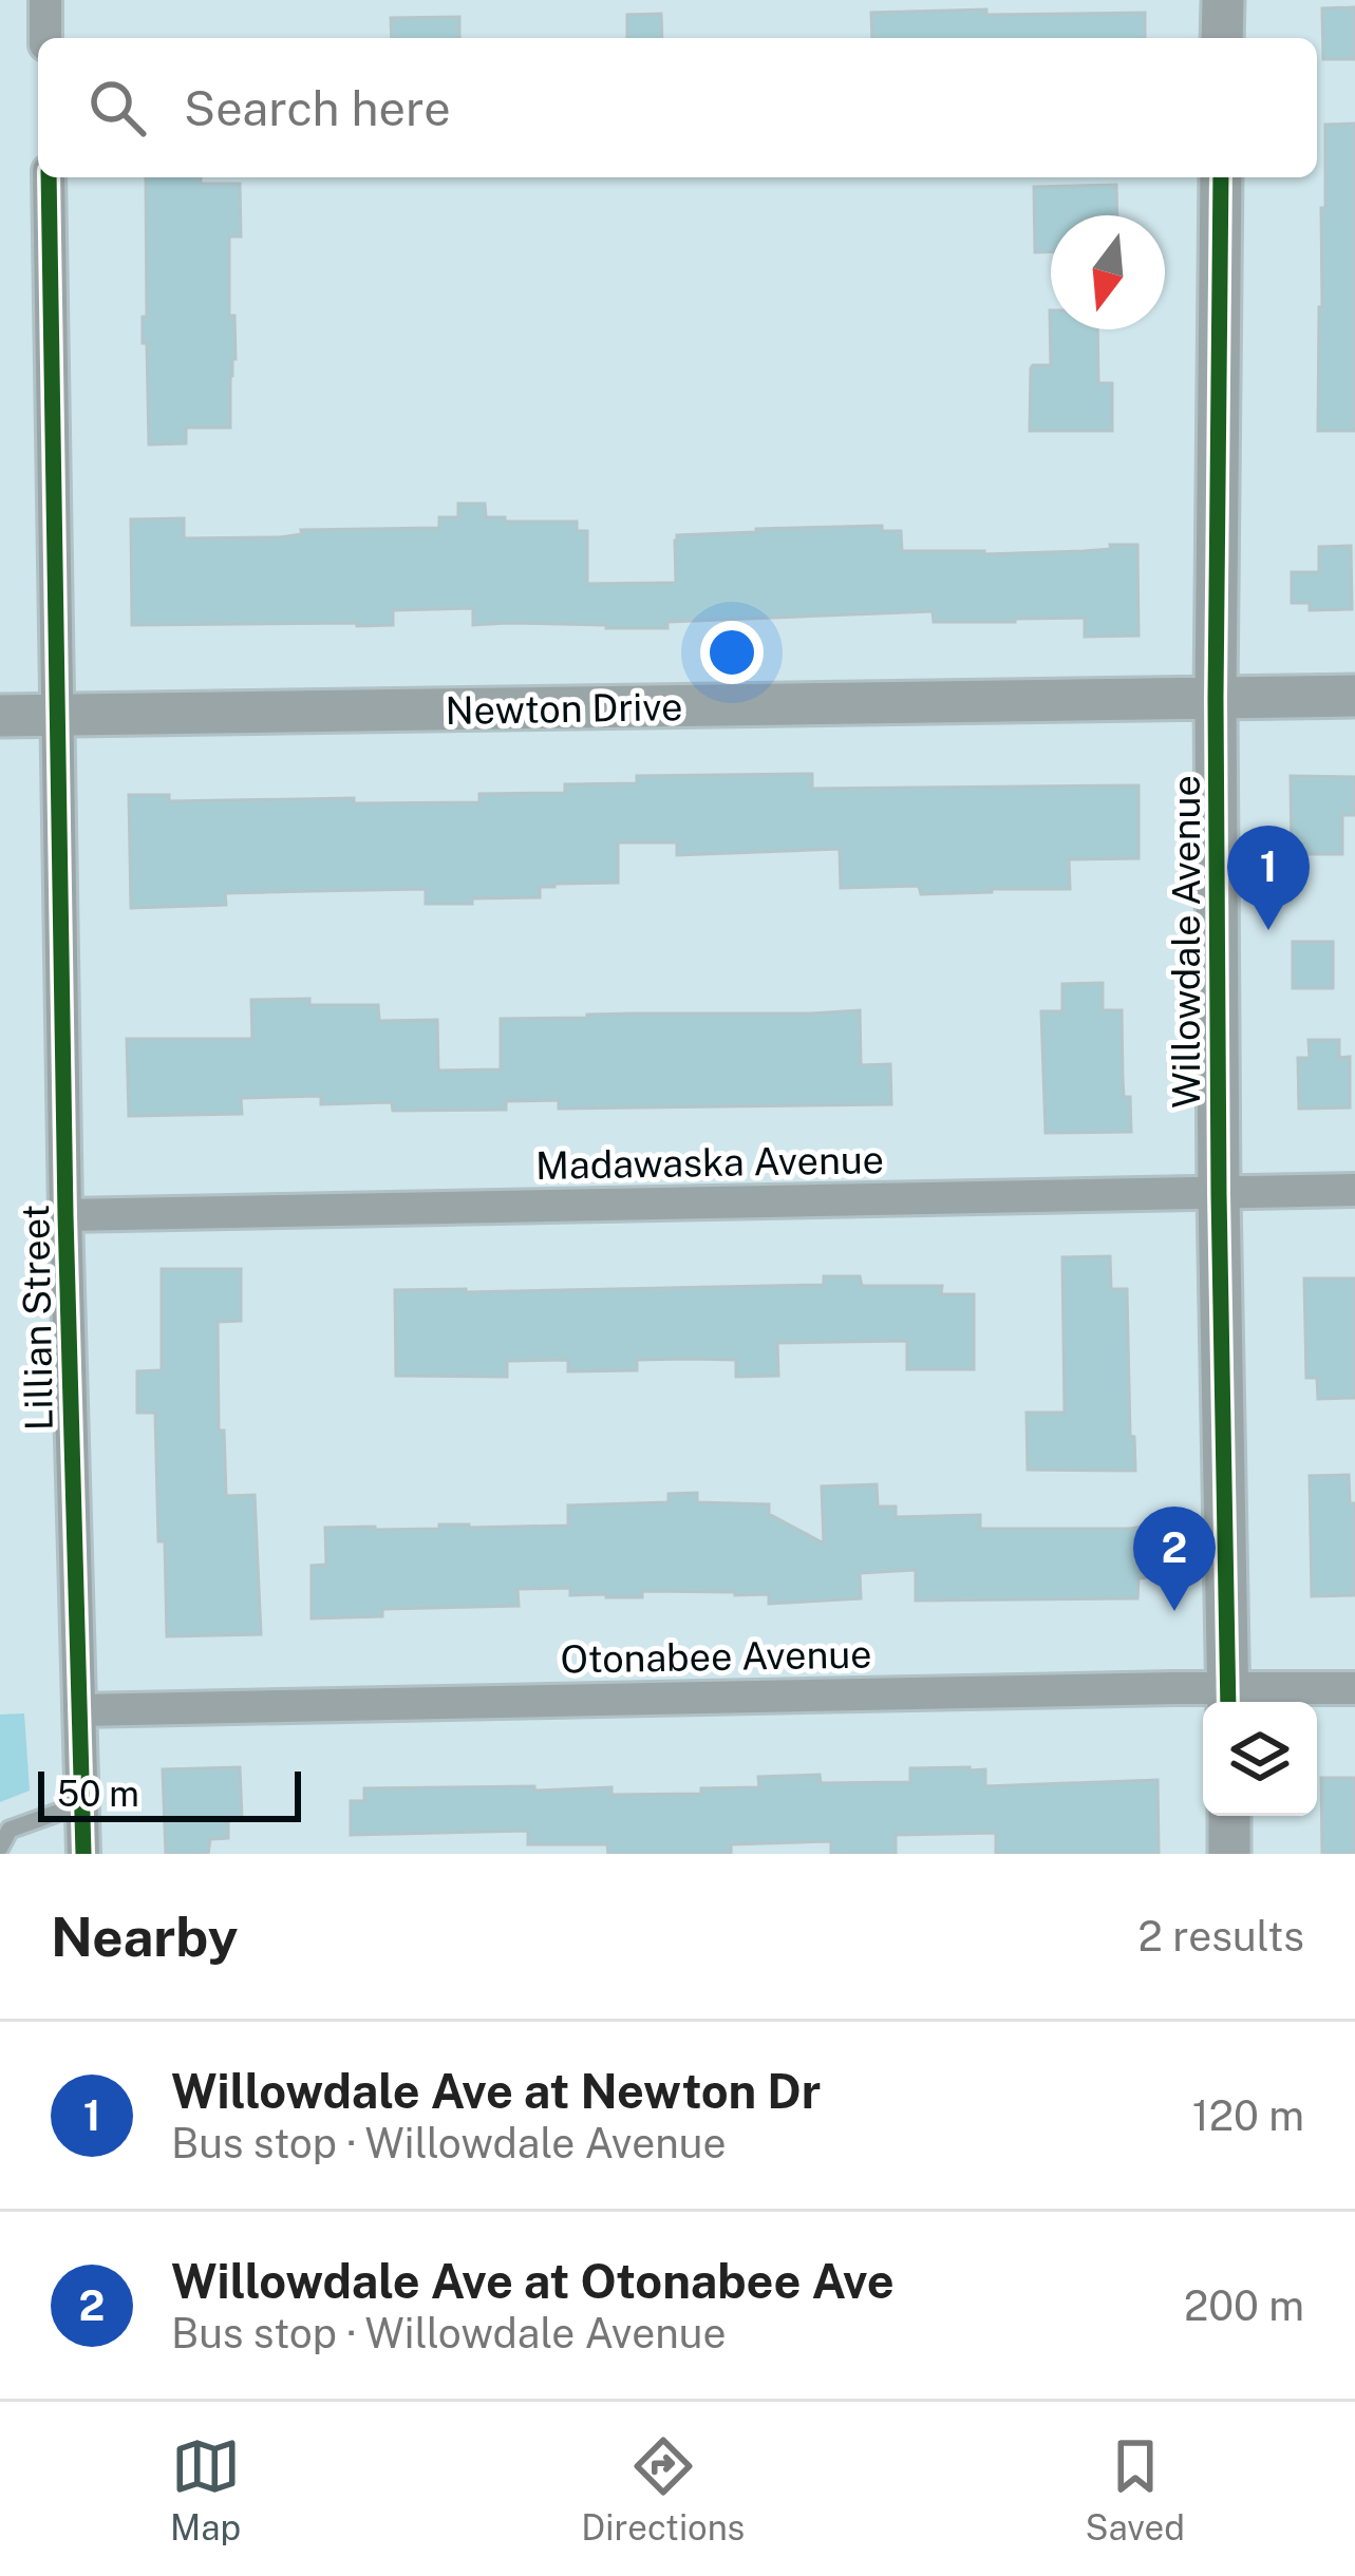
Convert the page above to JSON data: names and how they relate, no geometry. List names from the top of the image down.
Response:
{
  "streets": {
    "street": [
      "Newton Drive",
      "Willowdale Avenue",
      "Madawaska Avenue",
      "Lillian Street",
      "Otonabee Avenue"
    ]
  },
  "crossings": [
    ["Newton Drive", "Willowdale Avenue"],
    ["Newton Drive", "Lillian Street"],
    ["Willowdale Avenue", "Madawaska Avenue"],
    ["Willowdale Avenue", "Otonabee Avenue"],
    ["Madawaska Avenue", "Lillian Street"],
    ["Lillian Street", "Otonabee Avenue"]
  ],
  "scale_bar": "50 m",
  "north": "bottom",
  "page": {
    "search": "Search here",
    "pins": ["1", "2"],
    "scale": "50 m",
    "heading": ["Nearby", "2 results"],
    "list": [
      {
        "mark": "1",
        "name": "Willowdale Ave at Newton Dr",
        "note": "Bus stop · Willowdale Avenue",
        "value": "120 m"
      },
      {
        "mark": "2",
        "name": "Willowdale Ave at Otonabee Ave",
        "note": "Bus stop · Willowdale Avenue",
        "value": "200 m"
      }
    ],
    "nav": ["Map", "Directions", "Saved"]
  }
}
